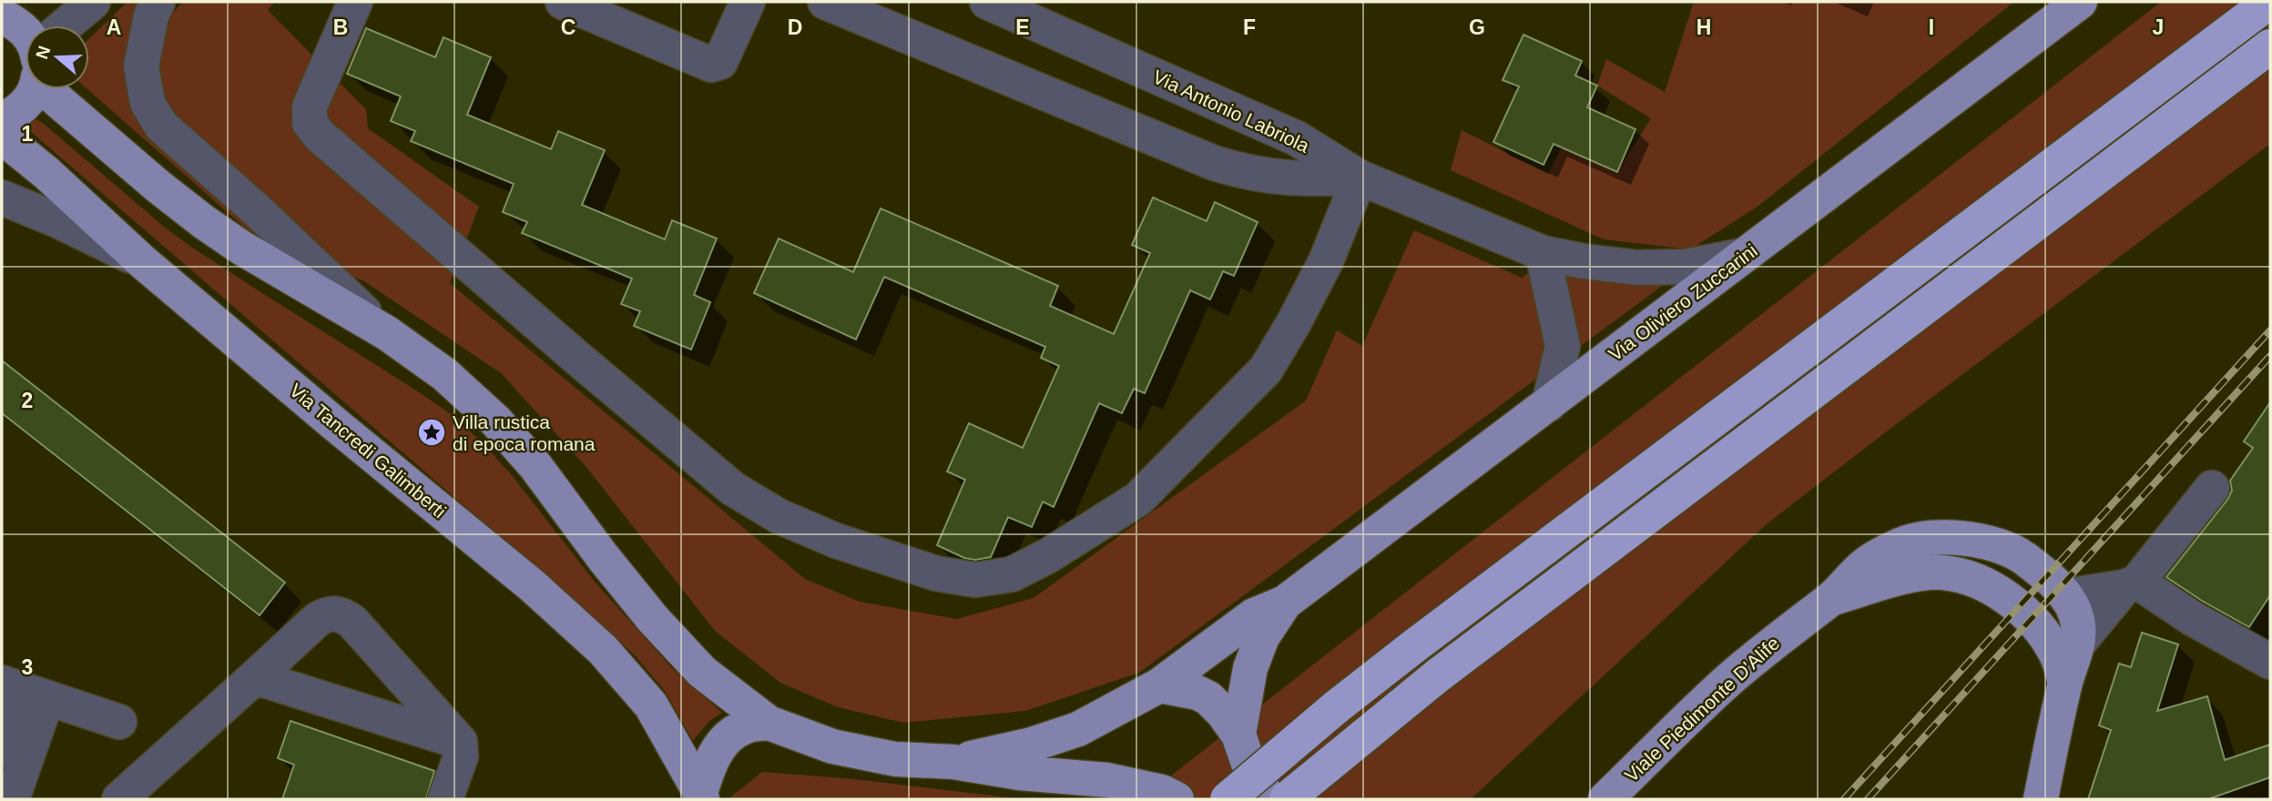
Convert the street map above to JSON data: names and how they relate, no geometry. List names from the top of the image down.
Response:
{
  "streets": {
    "main road": ["Via Oliviero Zuccarini", "Via Tancredi Galimberti", "Viale Piedimonte D'Alife"],
    "street": ["Via Antonio Labriola"]
  },
  "crossings": [
    ["Via Antonio Labriola", "Via Oliviero Zuccarini"]
  ],
  "places": {
    "place": ["Villa rustica di epoca romana"]
  },
  "north": "left",
  "grid": {
    "columns": [
      "A",
      "B",
      "C",
      "D",
      "E",
      "F",
      "G",
      "H",
      "I",
      "J"
    ],
    "rows": ["1", "2", "3"]
  }
}
